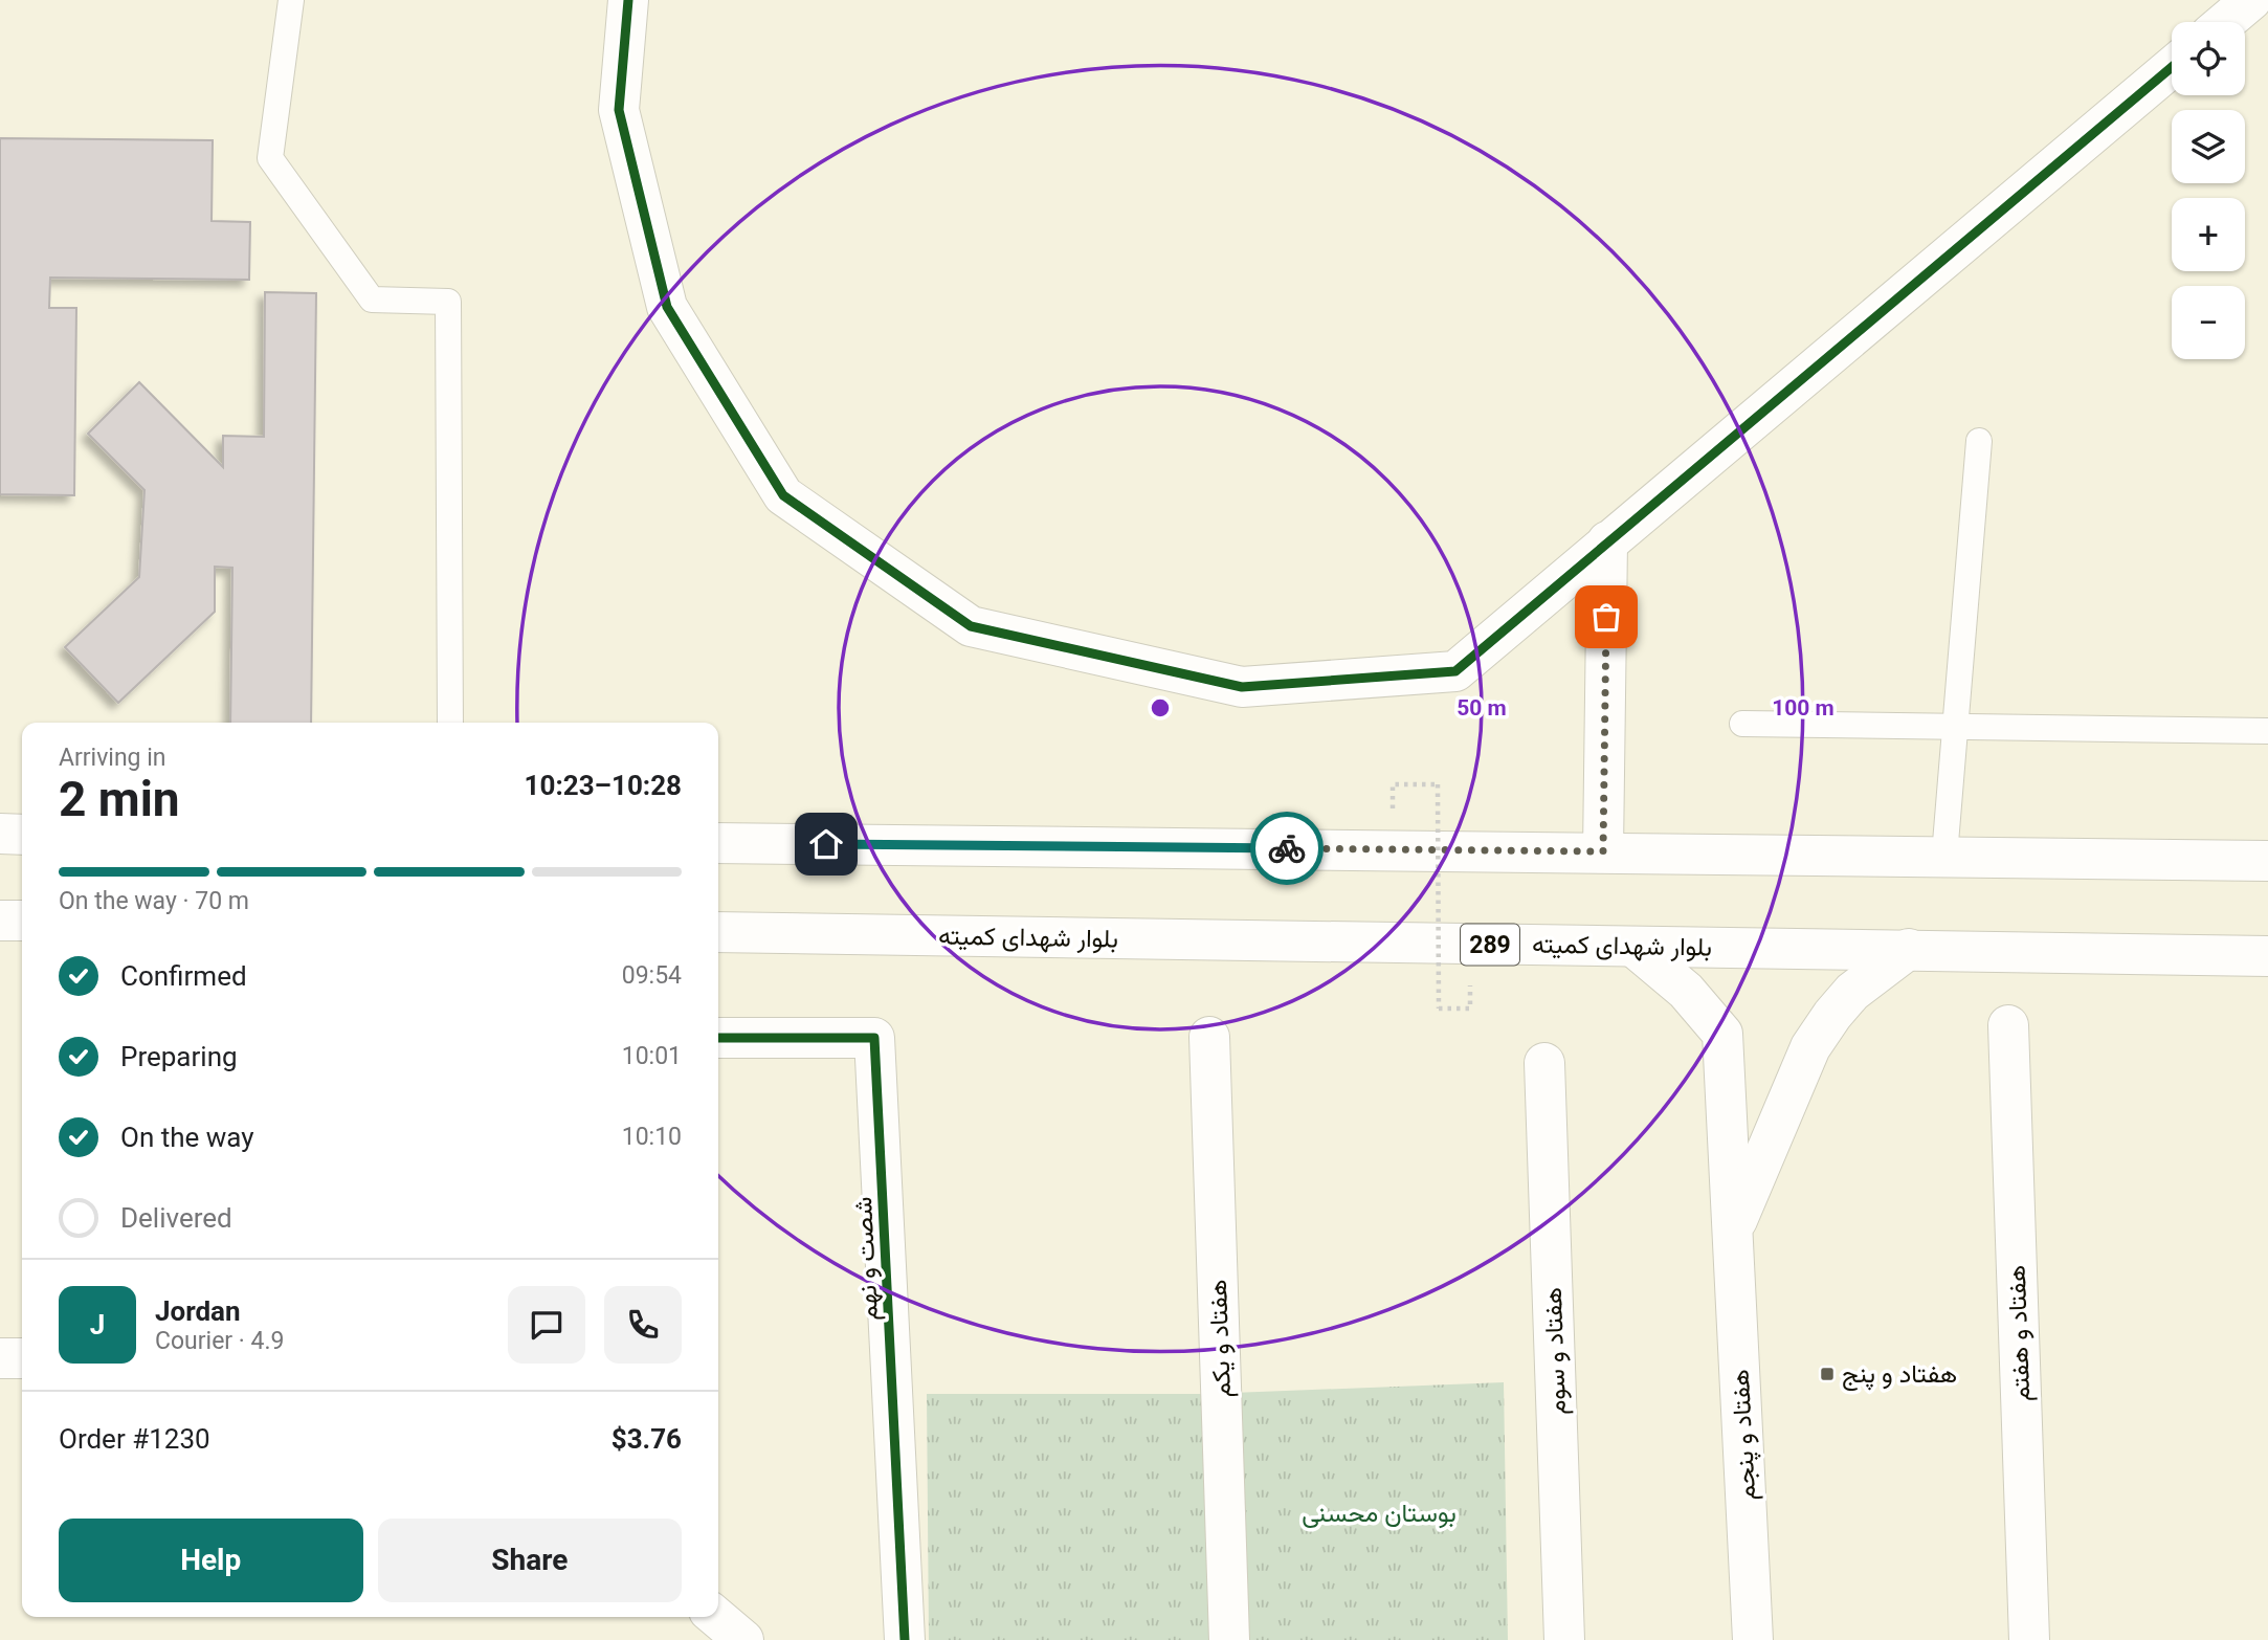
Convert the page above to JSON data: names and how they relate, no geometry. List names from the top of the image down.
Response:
{
  "streets": {
    "street": [
      "بلوار شهدای کمیته",
      "289",
      "شصت و نهم",
      "هفتاد و هفتم",
      "هفتاد و یکم",
      "هفتاد و سوم",
      "هفتاد و پنجم"
    ]
  },
  "crossings": [
    ["بلوار شهدای کمیته", "هفتاد و پنجم"]
  ],
  "parks": ["بوستان محسنی"],
  "places": {
    "transit": ["هفتاد و پنج"]
  },
  "page": {
    "map_buttons": ["+", "−"],
    "heading": ["2 min", "Arriving in", "10:23–10:28"],
    "panel": [
      "Jordan",
      "Courier · 4.9",
      "Order #1230",
      "$3.76"
    ],
    "bar": "On the way · 70 m",
    "list": [
      ["Confirmed", "09:54"],
      ["Preparing", "10:01"],
      ["On the way", "10:10"],
      "Delivered"
    ],
    "round": "J",
    "buttons": ["Help", "Share"]
  },
  "rings": ["50 m", "100 m"]
}
